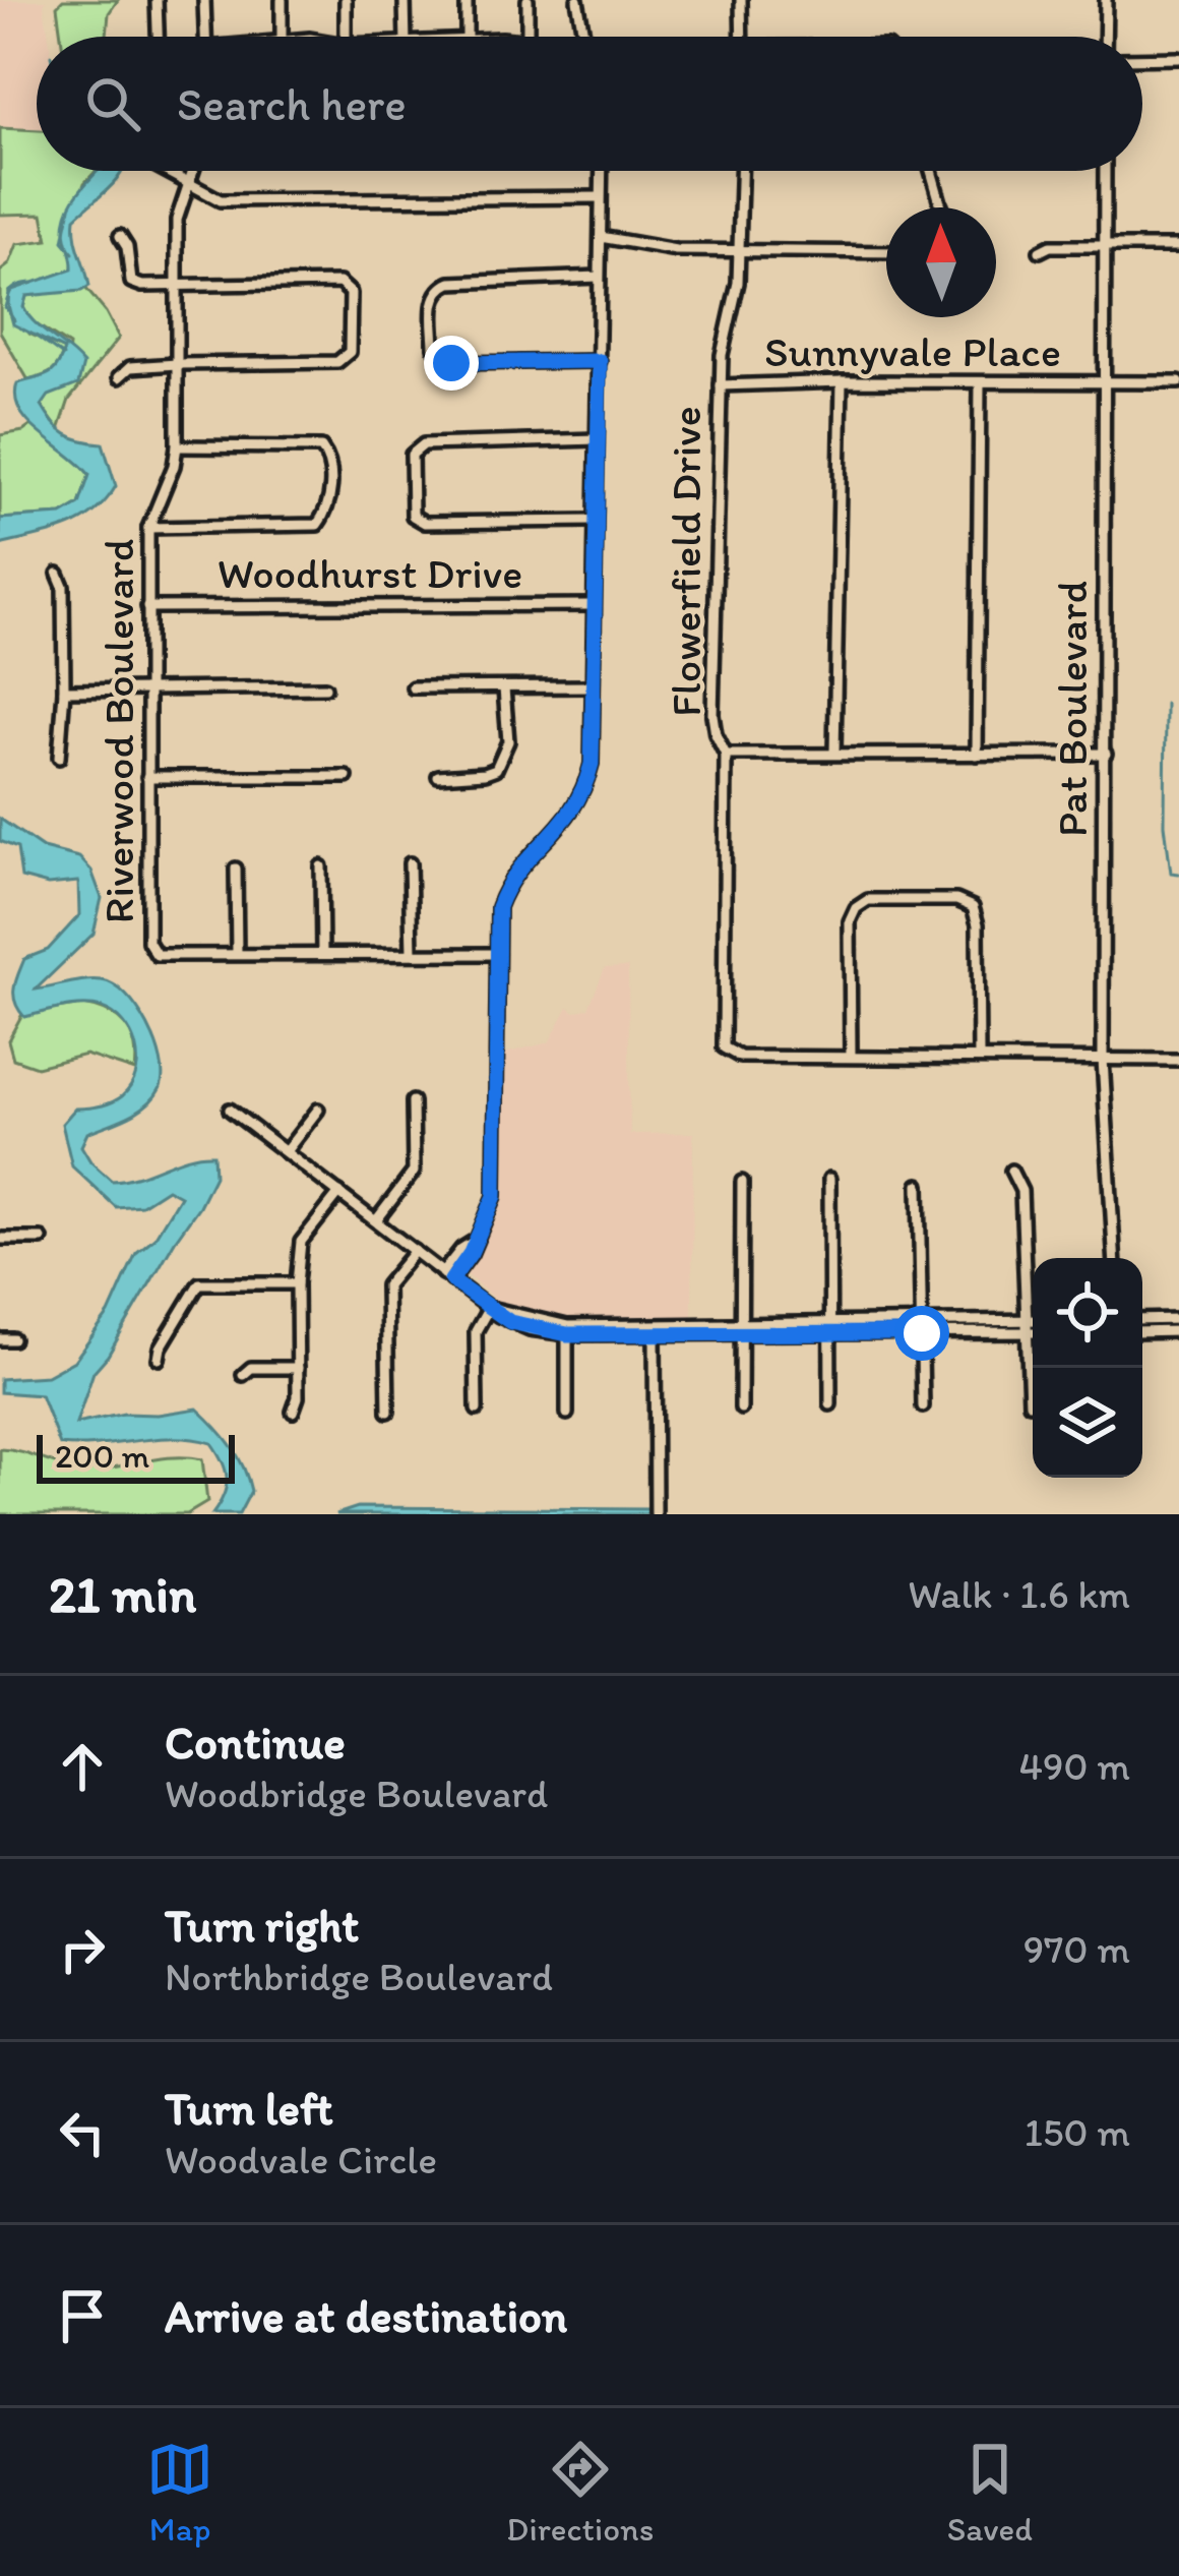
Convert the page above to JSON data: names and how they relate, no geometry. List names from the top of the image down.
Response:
{
  "streets": {
    "street": [
      "Sunnyvale Place",
      "Flowerfield Drive",
      "Woodhurst Drive",
      "Pat Boulevard",
      "Riverwood Boulevard"
    ]
  },
  "crossings": [
    ["Sunnyvale Place", "Flowerfield Drive"],
    ["Sunnyvale Place", "Pat Boulevard"],
    ["Woodhurst Drive", "Riverwood Boulevard"]
  ],
  "scale_bar": "200 m",
  "north": "top",
  "page": {
    "search": "Search here",
    "scale": "200 m",
    "heading": ["21 min", "Walk · 1.6 km"],
    "list": [
      ["Continue", "Woodbridge Boulevard", "490 m"],
      ["Turn right", "Northbridge Boulevard", "970 m"],
      ["Turn left", "Woodvale Circle", "150 m"],
      "Arrive at destination"
    ],
    "nav": ["Map", "Directions", "Saved"]
  }
}
